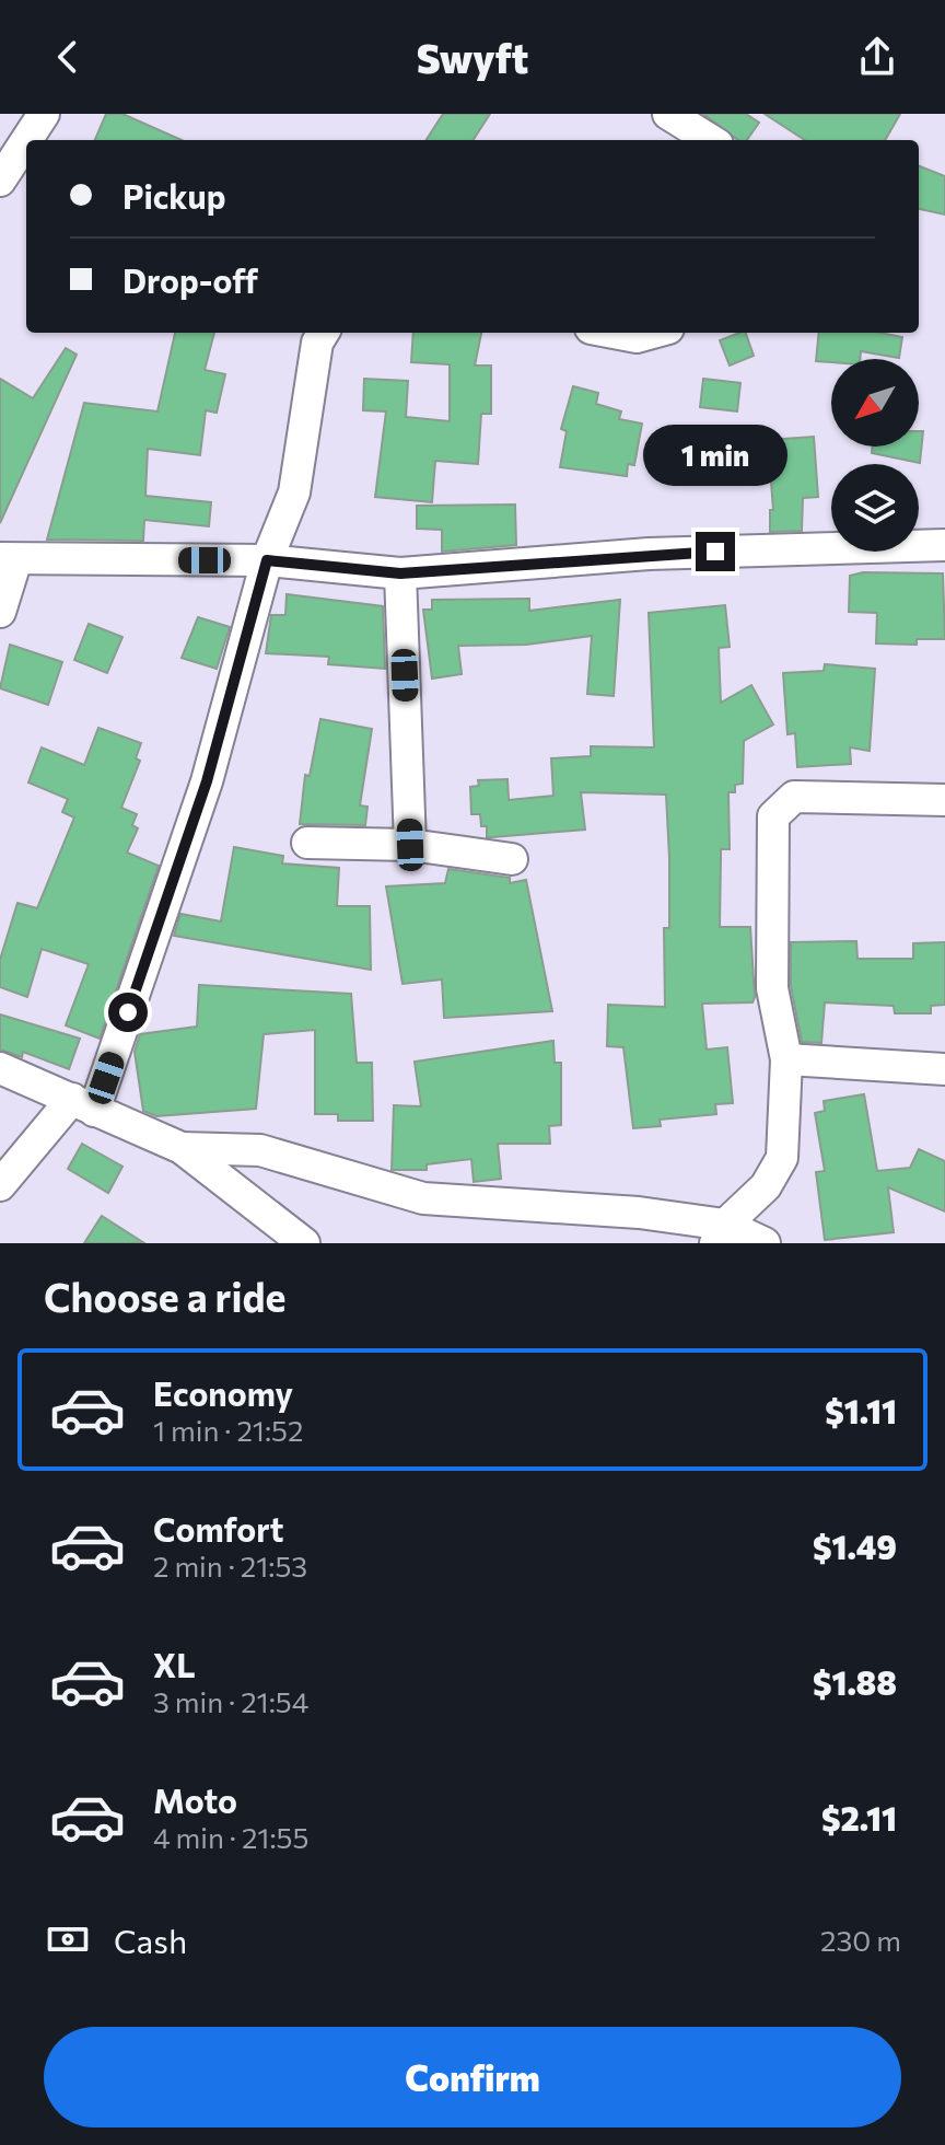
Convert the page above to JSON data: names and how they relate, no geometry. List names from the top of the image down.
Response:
{
  "north": "bottom left",
  "page": {
    "header": "Swyft",
    "banner": ["Pickup", "Drop-off"],
    "bubble": "1 min",
    "heading": "Choose a ride",
    "list": [
      {
        "name": "Economy",
        "note": "1 min · 21:52",
        "value": "$1.11"
      },
      {
        "name": "Comfort",
        "note": "2 min · 21:53",
        "value": "$1.49"
      },
      {
        "name": "XL",
        "note": "3 min · 21:54",
        "value": "$1.88"
      },
      {
        "name": "Moto",
        "note": "4 min · 21:55",
        "value": "$2.11"
      }
    ],
    "pay": ["Cash", "230 m"],
    "buttons": "Confirm"
  }
}
